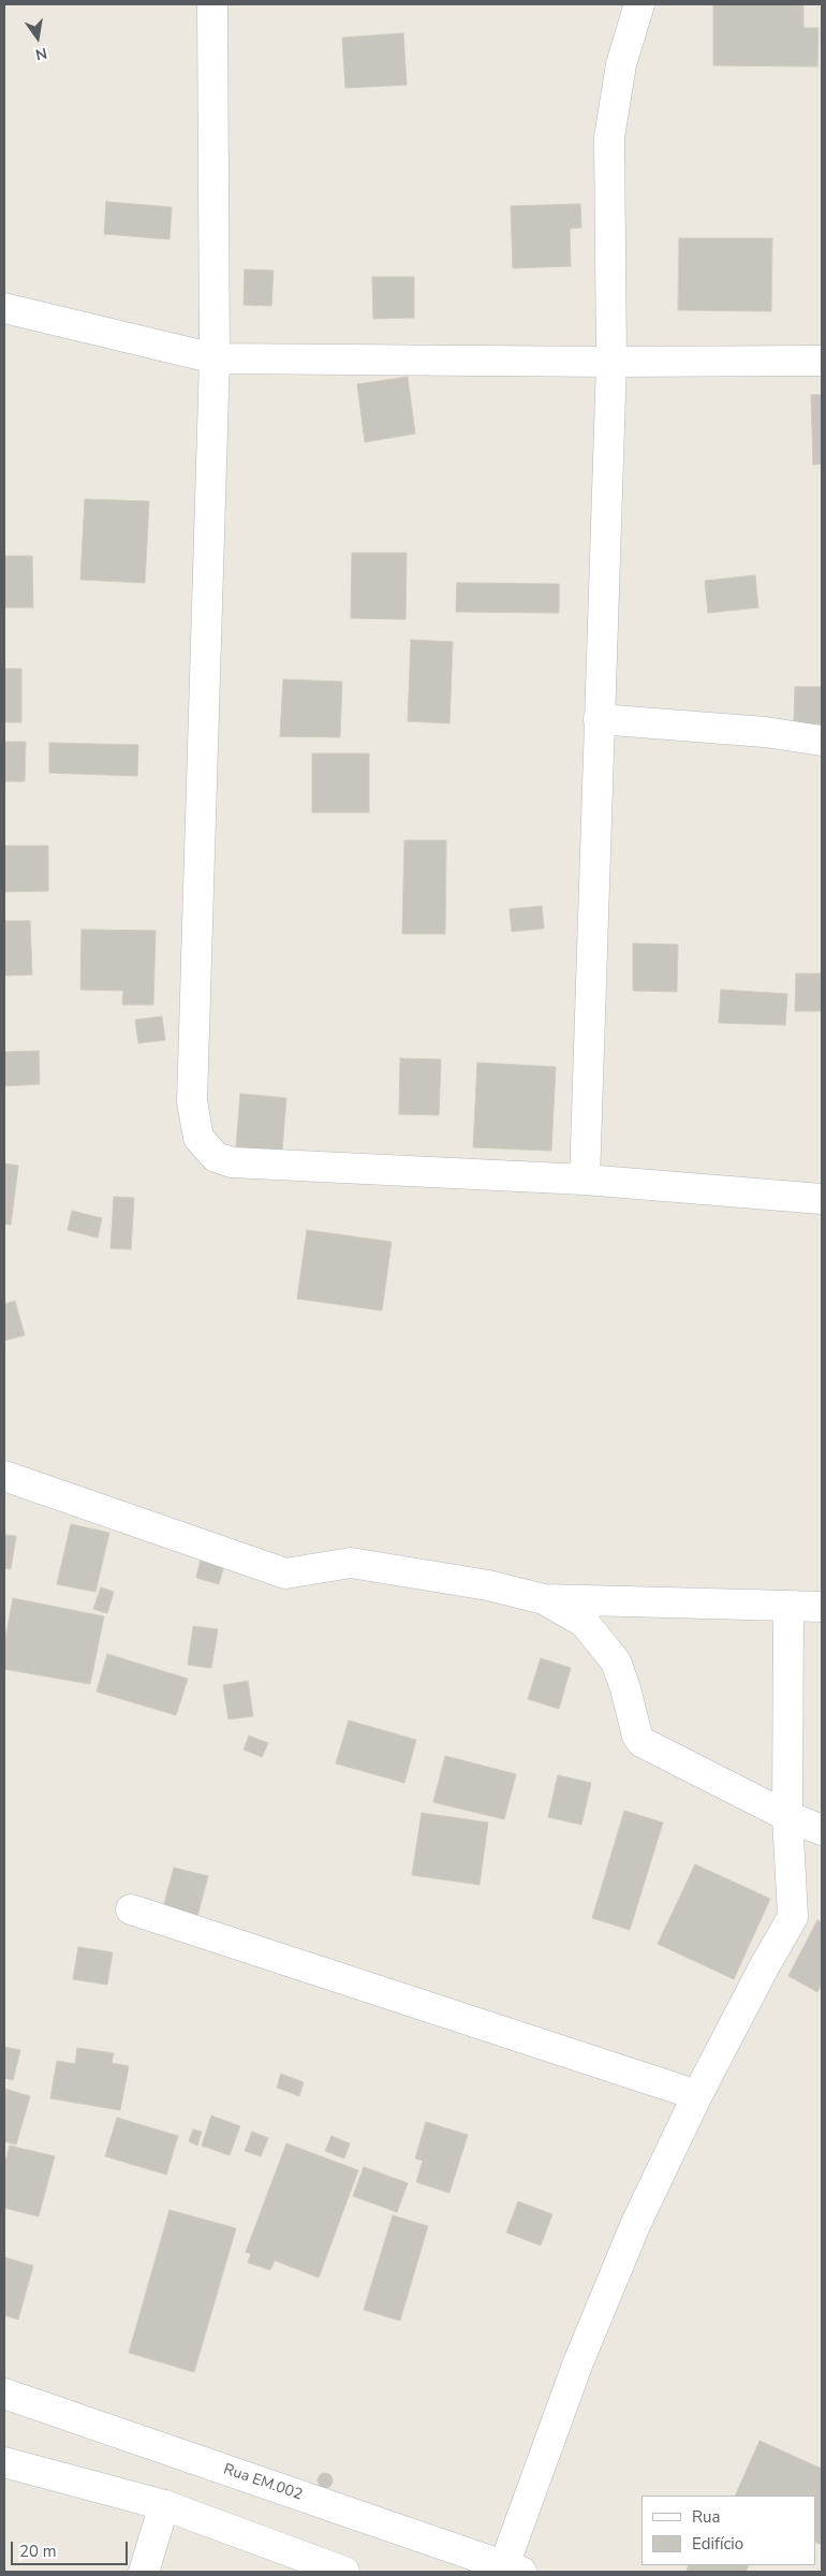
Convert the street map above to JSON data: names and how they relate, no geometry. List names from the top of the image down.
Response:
{
  "streets": {
    "street": ["Rua EM.002"]
  },
  "legend": ["Rua", "Edifício"],
  "scale_bar": "20 m",
  "north": "bottom"
}
